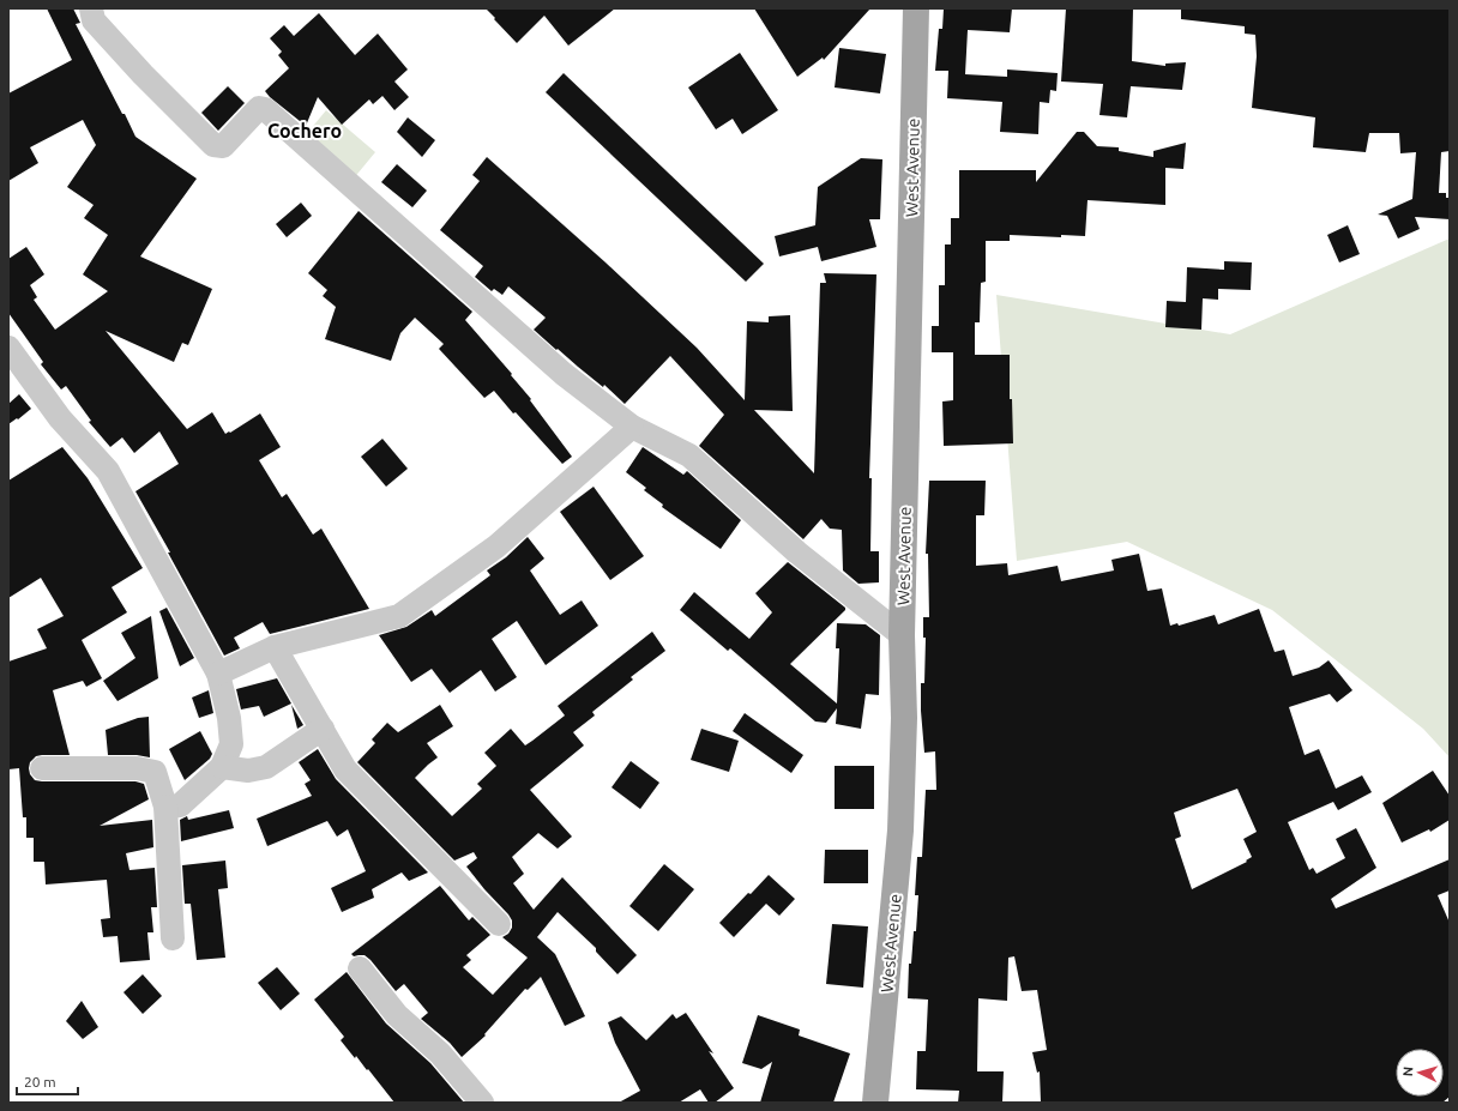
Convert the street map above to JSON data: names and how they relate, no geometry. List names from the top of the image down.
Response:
{
  "streets": {
    "main road": ["West Avenue"]
  },
  "districts": ["Cochero"],
  "scale_bar": "20 m",
  "north": "left"
}
